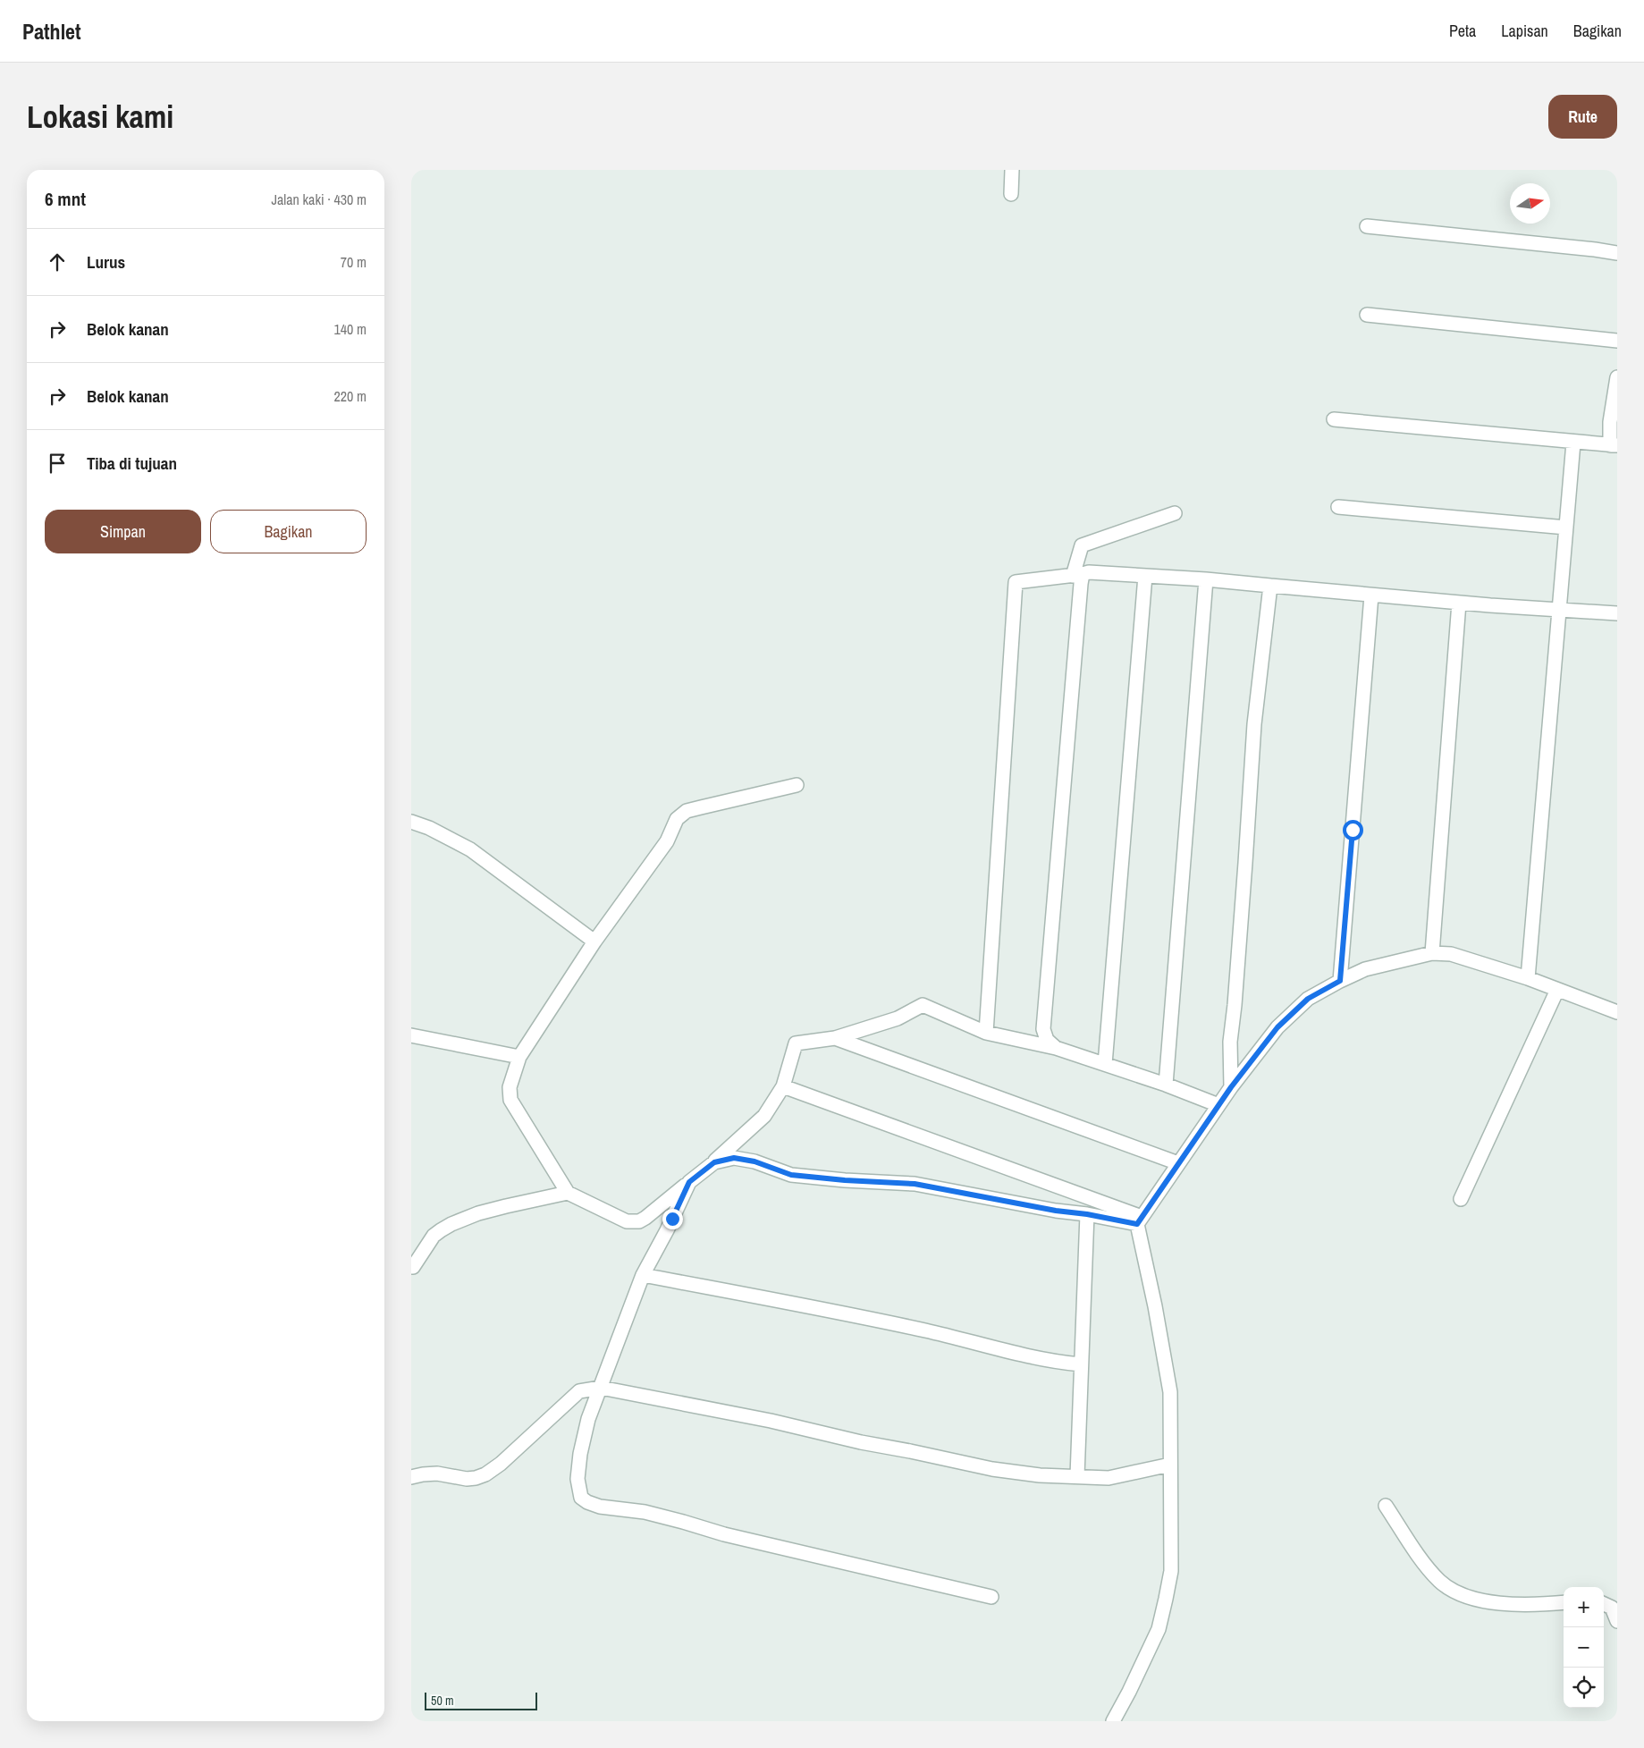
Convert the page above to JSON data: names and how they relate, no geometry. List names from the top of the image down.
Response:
{
  "scale_bar": "50 m",
  "north": "right",
  "page": {
    "header": "Pathlet",
    "nav": ["Peta", "Lapisan", "Bagikan"],
    "buttons": [
      "Rute",
      ["Simpan", "Bagikan"]
    ],
    "title": "Lokasi kami",
    "heading": ["6 mnt", "Jalan kaki · 430 m"],
    "list": [
      ["Lurus", "70 m"],
      ["Belok kanan", "140 m"],
      ["Belok kanan", "220 m"],
      "Tiba di tujuan"
    ],
    "map_buttons": ["+", "−"],
    "scale": "50 m"
  }
}
